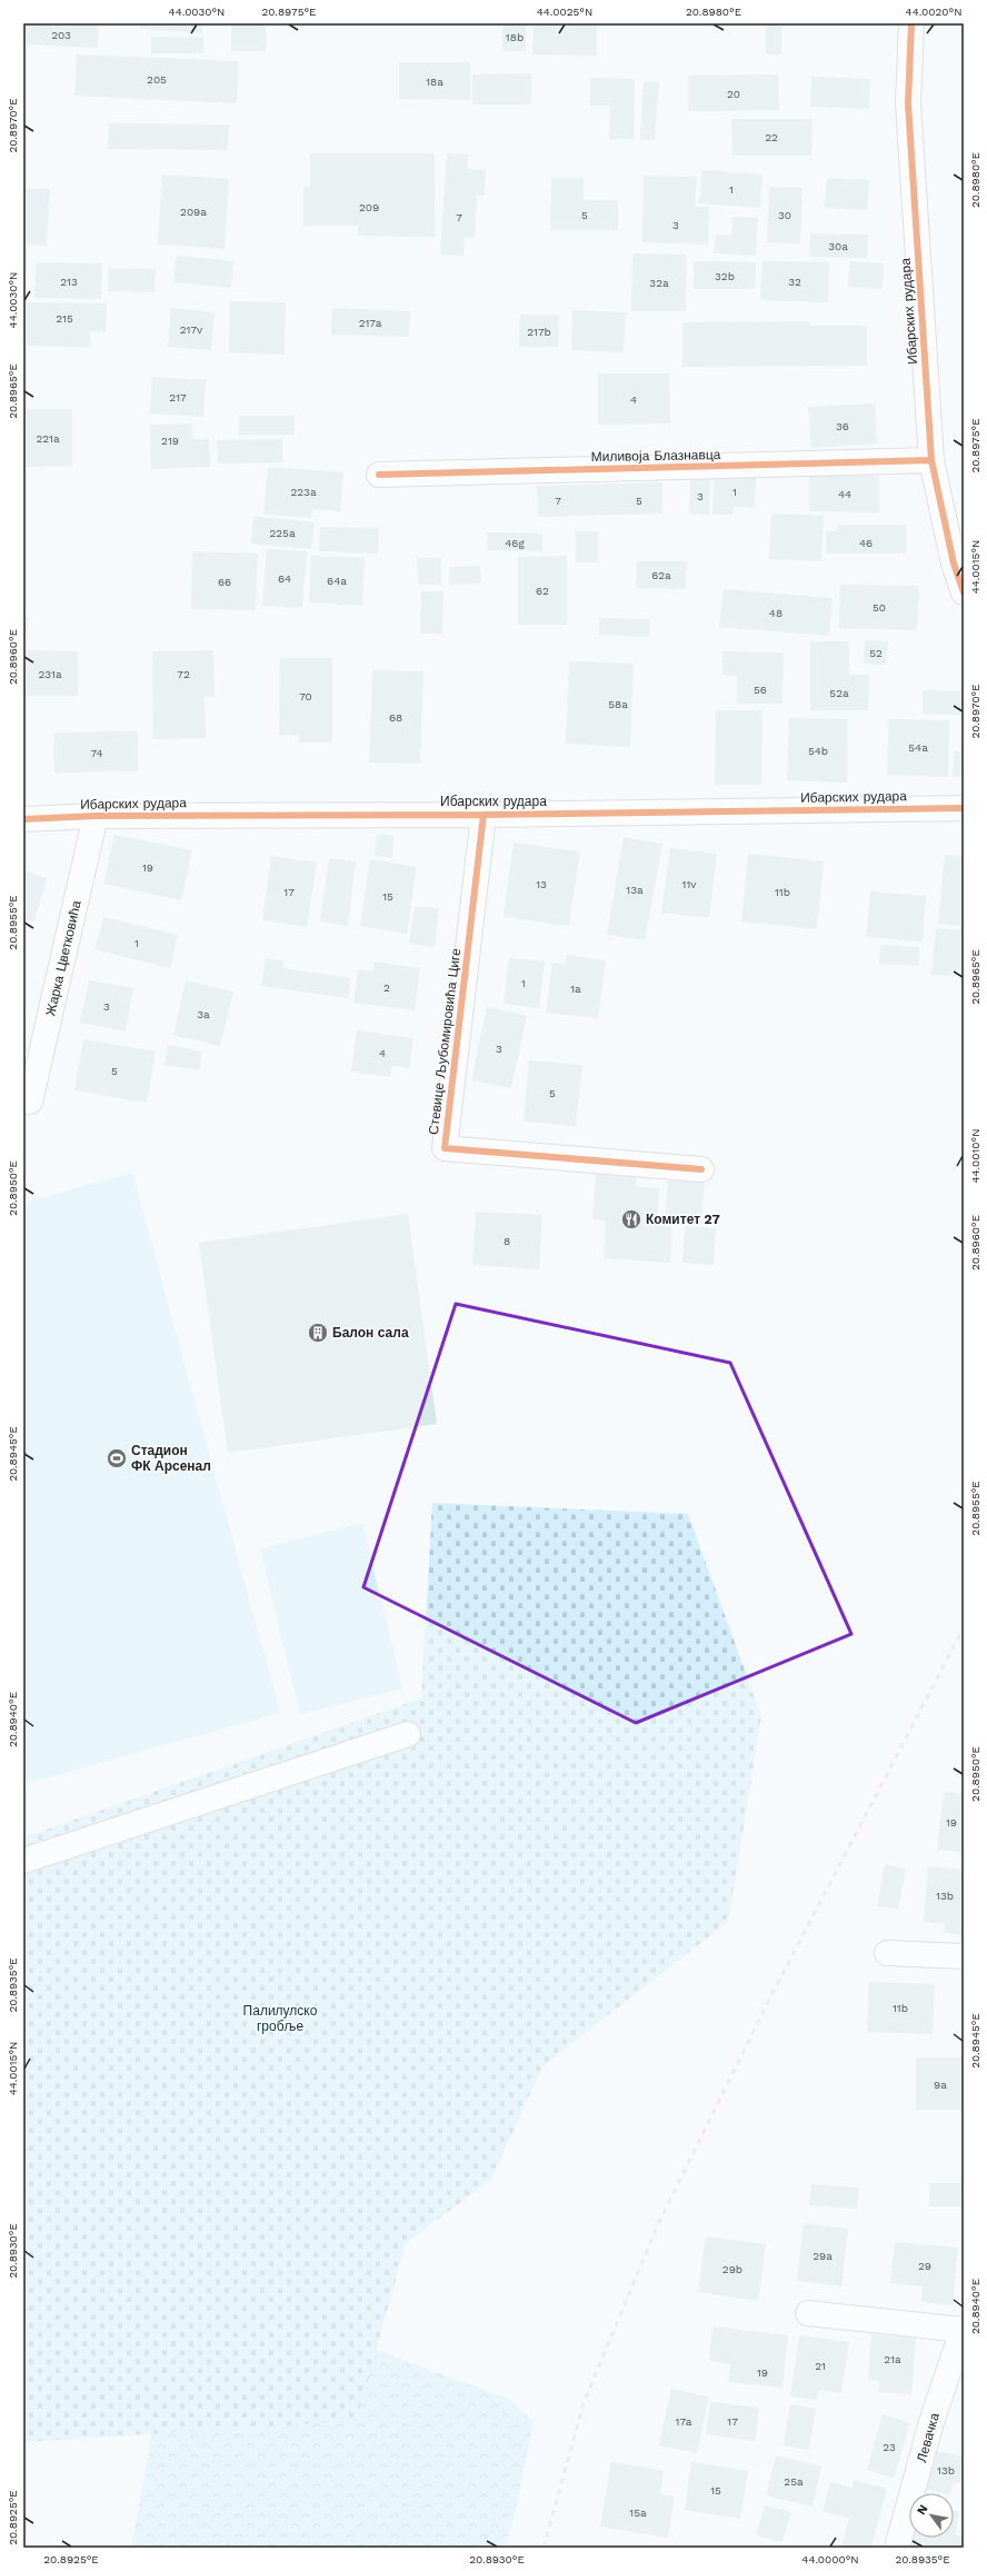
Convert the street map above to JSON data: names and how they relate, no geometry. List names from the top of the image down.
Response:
{
  "streets": {
    "street": [
      "Ибарских рудара",
      "Миливоја Блазнавца",
      "Жарка Цветковића",
      "Стевице Љубомировића Циге",
      "Левачка"
    ]
  },
  "crossings": [
    ["Ибарских рудара", "Миливоја Блазнавца"],
    ["Ибарских рудара", "Жарка Цветковића"],
    ["Ибарских рудара", "Стевице Љубомировића Циге"]
  ],
  "parks": ["Палилулско гробље"],
  "places": {
    "restaurant": ["Комитет 27"],
    "building": ["Балон сала"],
    "sports": ["Стадион ФК Арсенал"]
  },
  "house_numbers": [
    "203",
    "18b",
    "205",
    "18a",
    "20",
    "22",
    "1",
    "209",
    "209a",
    "5",
    "30",
    "7",
    "3",
    "30a",
    "32b",
    "213",
    "32",
    "32a",
    "215",
    "217a",
    "217v",
    "217b",
    "217",
    "4",
    "36",
    "221a",
    "219",
    "223a",
    "1",
    "44",
    "3",
    "7",
    "5",
    "225a",
    "46g",
    "46",
    "62a",
    "64",
    "64a",
    "66",
    "62",
    "50",
    "48",
    "52",
    "231a",
    "72",
    "56",
    "52a",
    "70",
    "58a",
    "68",
    "54a",
    "54b",
    "74",
    "19",
    "13",
    "11v",
    "13a",
    "17",
    "11b",
    "15",
    "1",
    "1",
    "2",
    "1a",
    "3",
    "3a",
    "3",
    "4",
    "5",
    "5",
    "8",
    "19",
    "13b",
    "11b",
    "9a",
    "29a",
    "29",
    "29b",
    "21a",
    "21",
    "19",
    "17a",
    "17",
    "23",
    "13b",
    "25a",
    "15",
    "15a"
  ],
  "north": "top left",
  "coordinates": [
    "44.0030°N",
    "20.8975°E",
    "44.0025°N",
    "20.8980°E",
    "44.0020°N",
    "20.8970°E",
    "20.8965°E",
    "44.0015°N",
    "20.8960°E",
    "20.8955°E",
    "44.0010°N",
    "20.8950°E",
    "20.8945°E",
    "20.8940°E",
    "20.8935°E",
    "20.8930°E",
    "20.8925°E",
    "44.0000°N"
  ]
}
